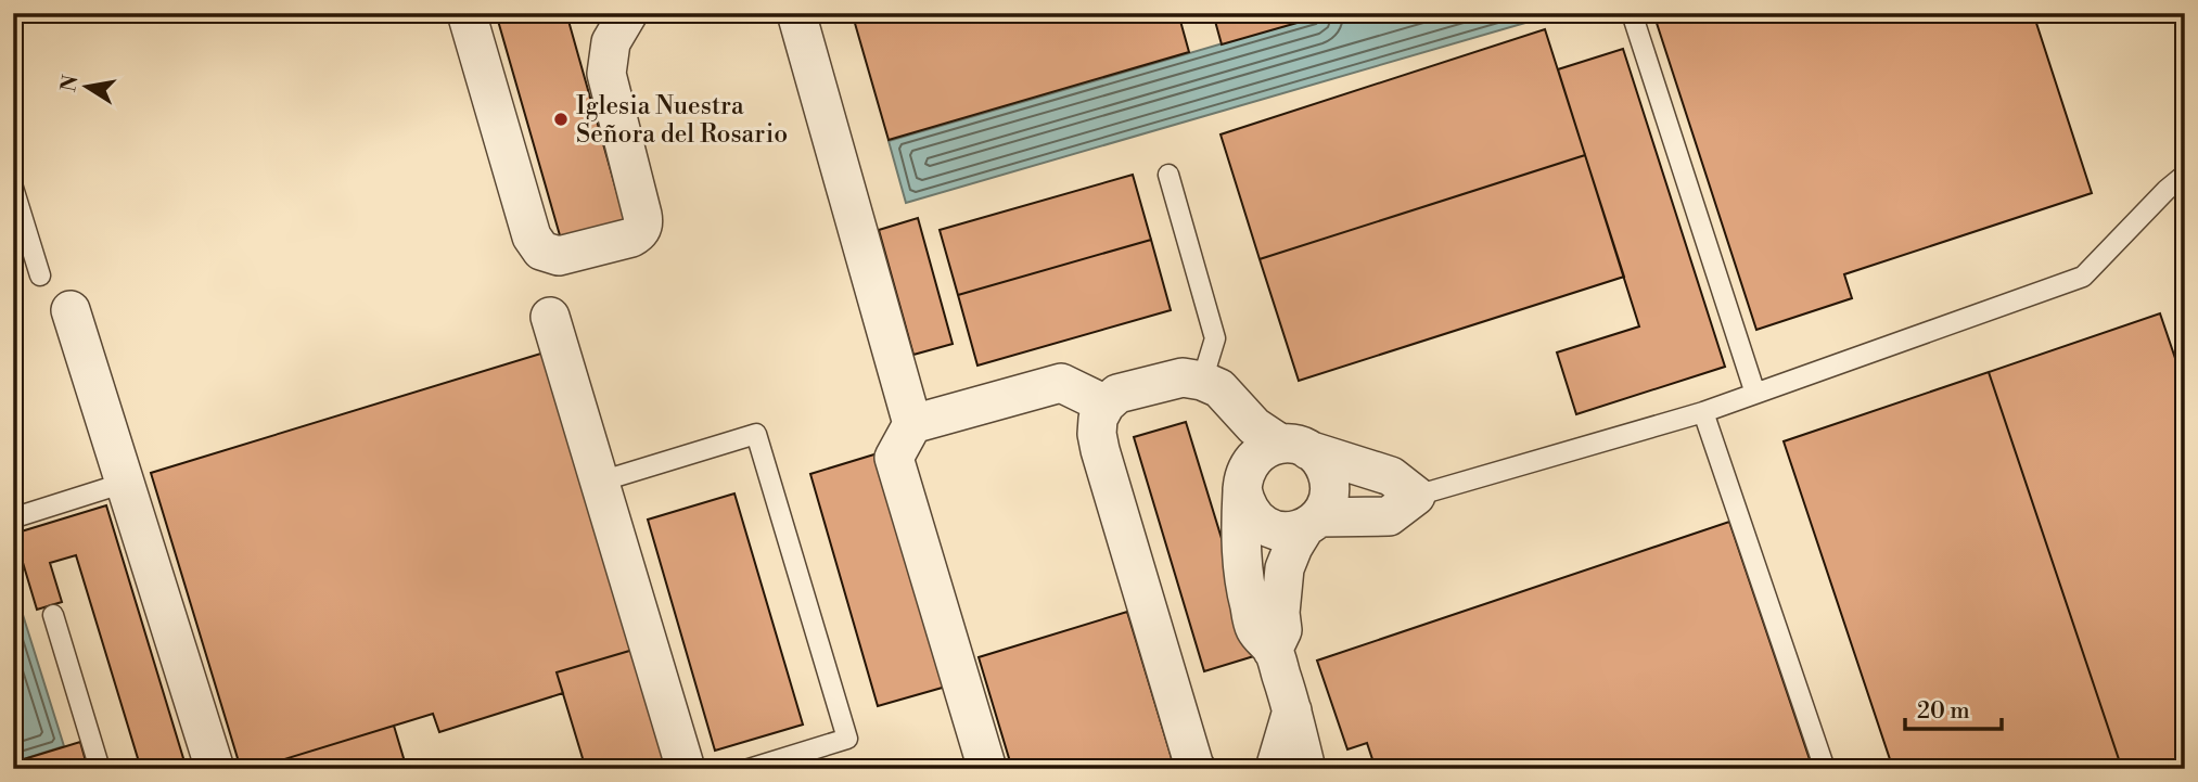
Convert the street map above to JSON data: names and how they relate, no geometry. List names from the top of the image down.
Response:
{
  "places": ["Iglesia Nuestra Señora del Rosario"],
  "scale_bar": "20 m",
  "north": "left"
}
